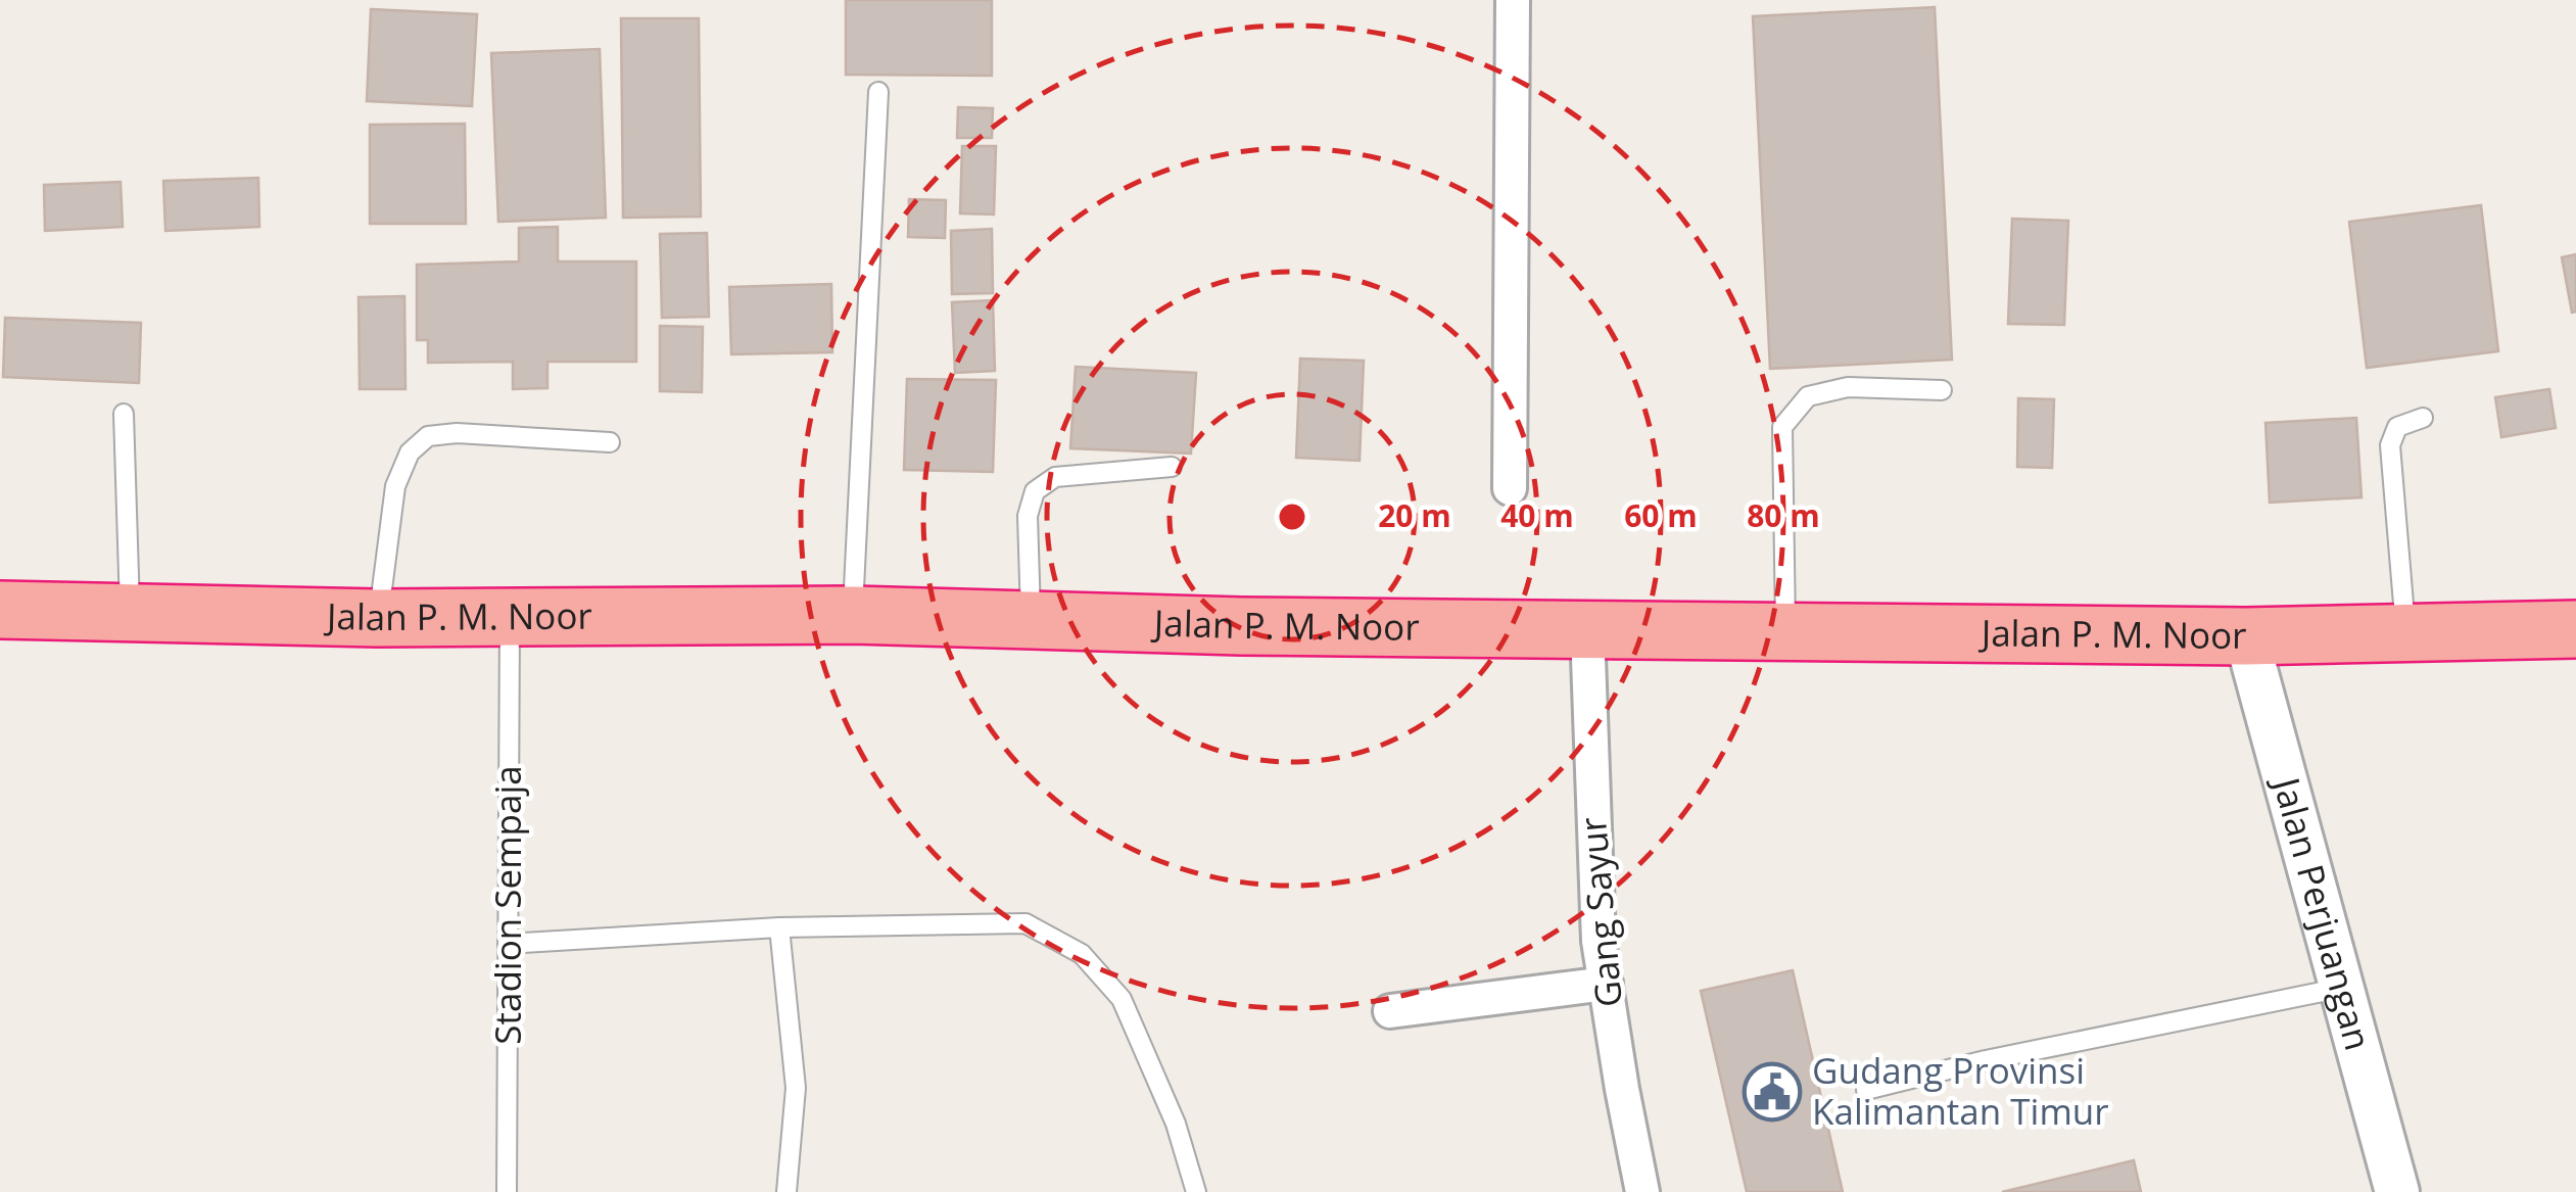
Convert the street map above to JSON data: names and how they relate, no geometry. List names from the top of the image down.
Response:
{
  "streets": {
    "highway": ["Jalan P. M. Noor"],
    "street": ["Gang Sayur", "Jalan Perjuangan"],
    "lane": ["Stadion Sempaja"]
  },
  "crossings": [
    ["Jalan P. M. Noor", "Stadion Sempaja"],
    ["Jalan P. M. Noor", "Gang Sayur"],
    ["Jalan P. M. Noor", "Jalan Perjuangan"]
  ],
  "places": {
    "public building": ["Gudang Provinsi Kalimantan Timur"]
  },
  "rings": [
    "20 m",
    "40 m",
    "60 m",
    "80 m"
  ]
}
